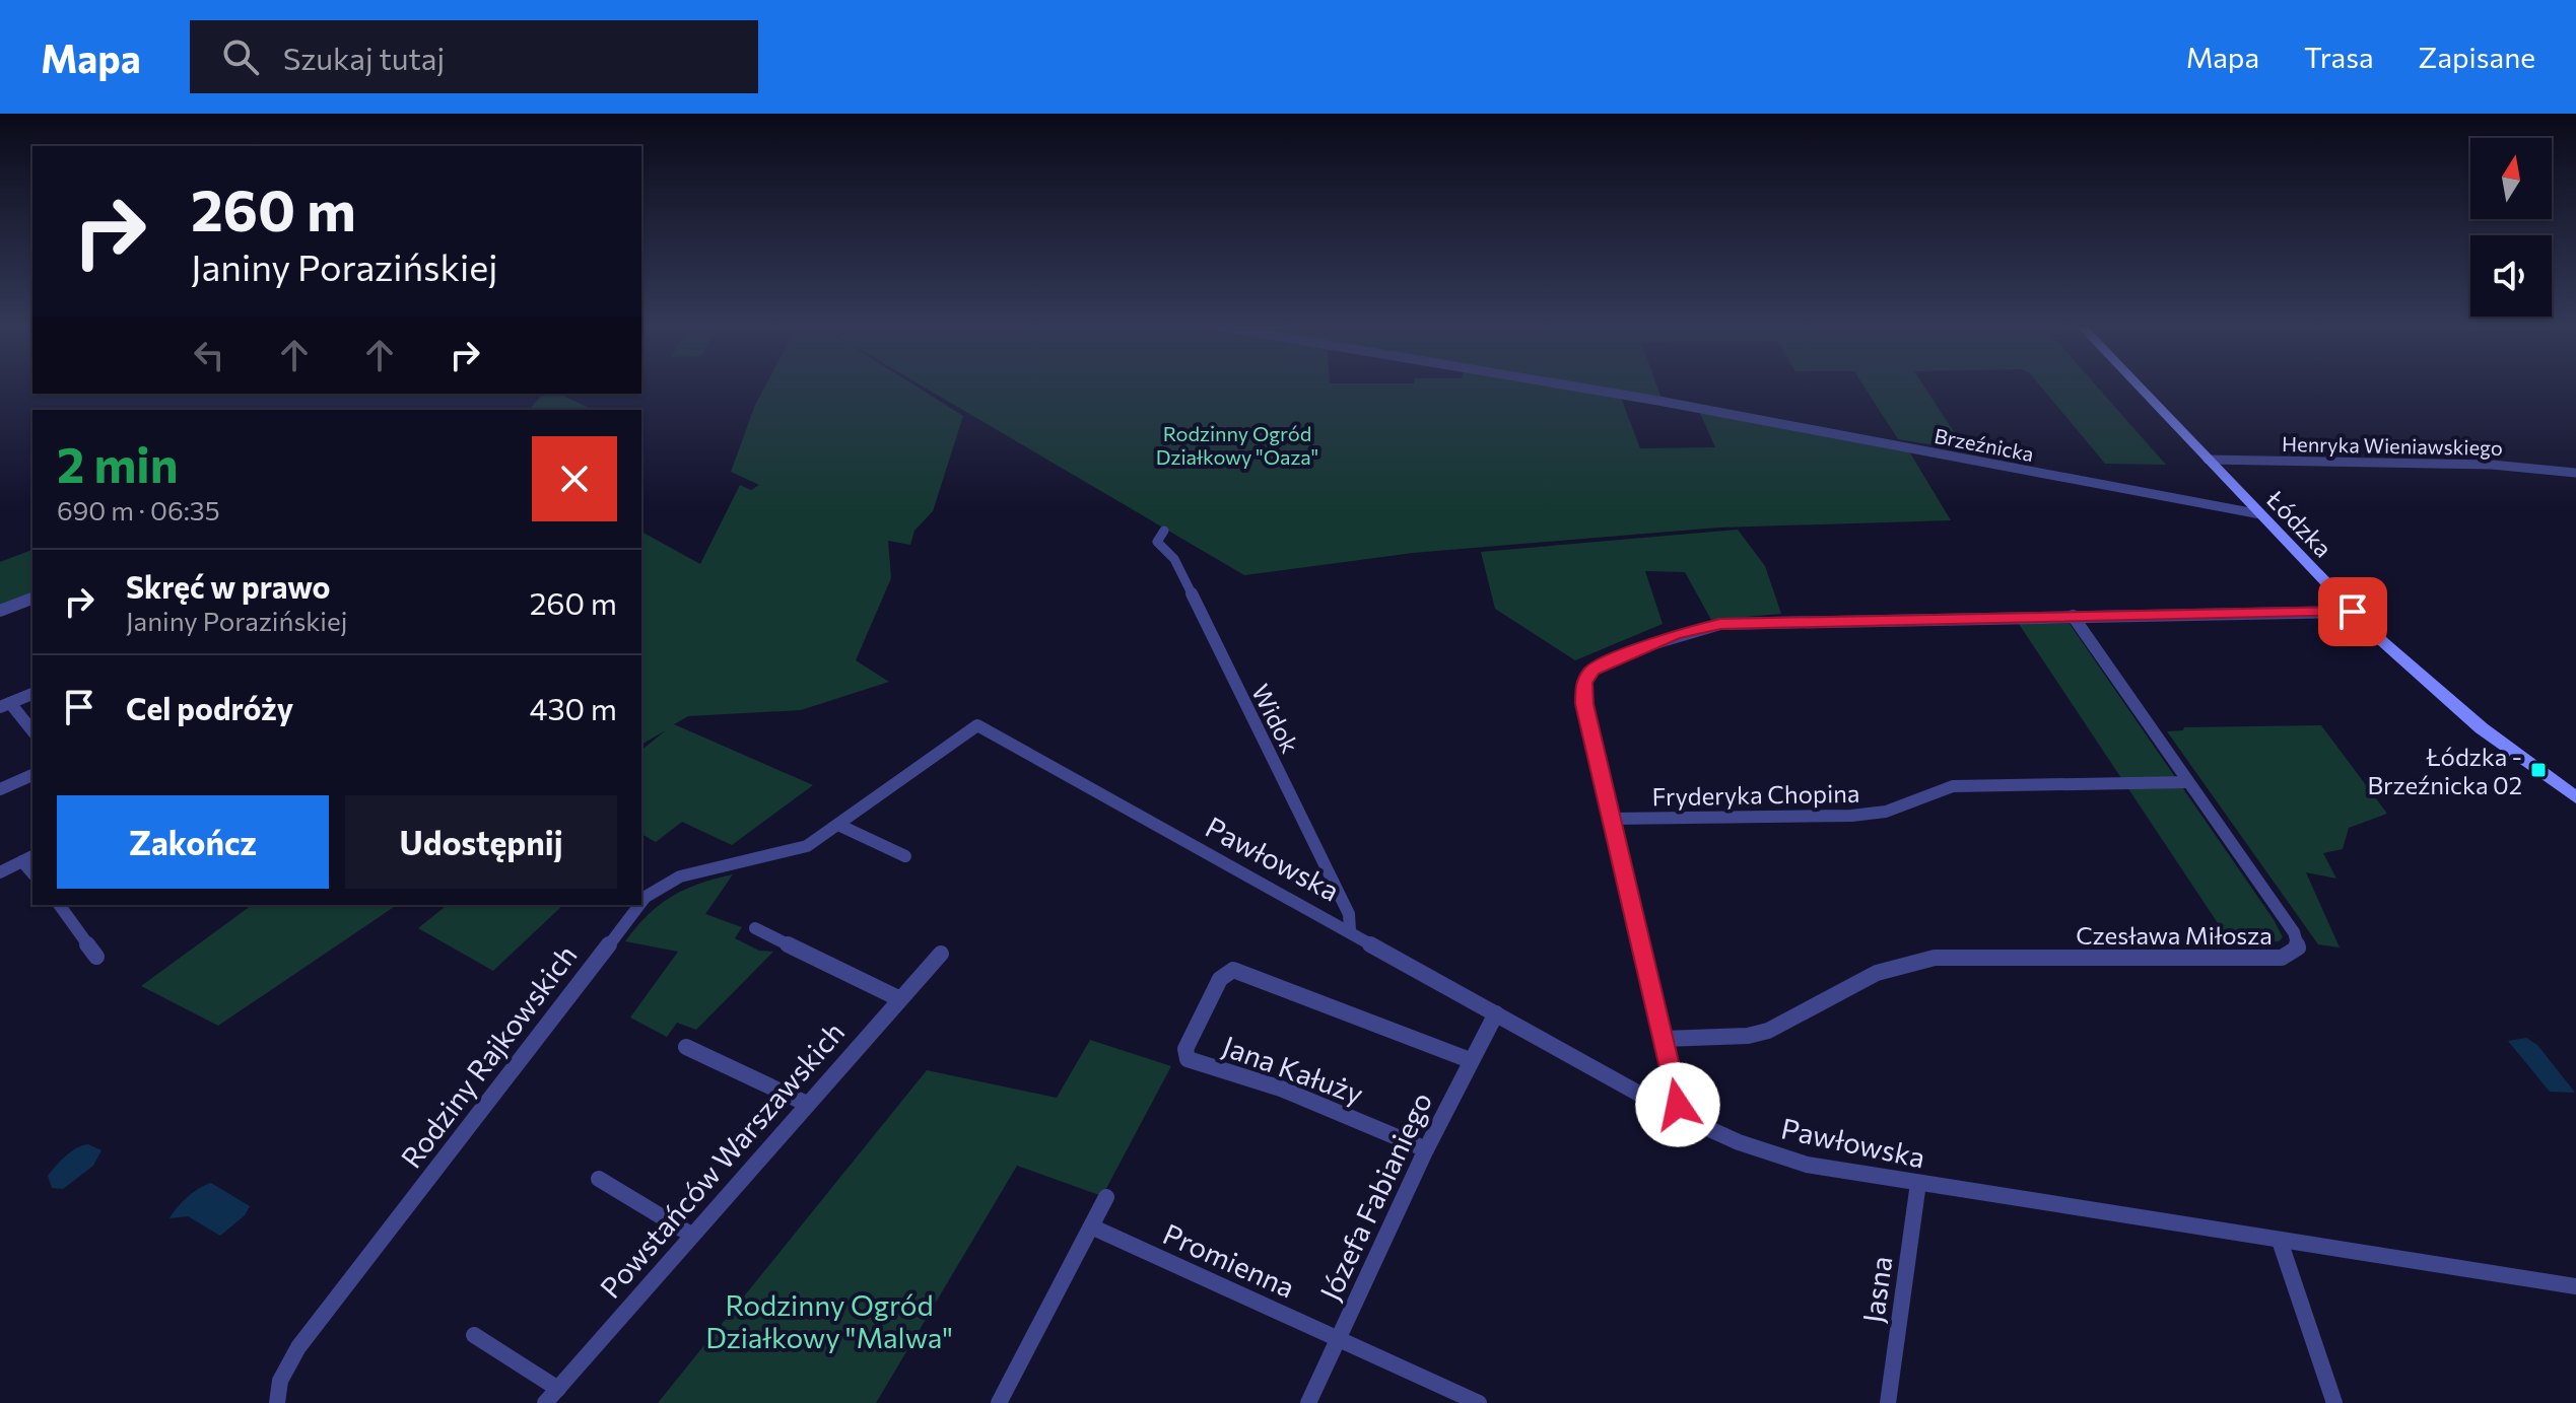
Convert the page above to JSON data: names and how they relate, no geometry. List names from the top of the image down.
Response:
{
  "streets": {
    "main road": ["Łódzka"],
    "street": [
      "Brzeźnicka",
      "Henryka Wieniawskiego",
      "Widok",
      "Fryderyka Chopina",
      "Pawłowska",
      "Czesława Miłosza",
      "Rodziny Rajkowskich",
      "Jana Kałuży",
      "Powstańców Warszawskich",
      "Józefa Fabianiego",
      "Promienna",
      "Jasna"
    ]
  },
  "crossings": [
    ["Brzeźnicka", "Łódzka"],
    ["Henryka Wieniawskiego", "Łódzka"],
    ["Widok", "Pawłowska"],
    ["Fryderyka Chopina", "Czesława Miłosza"],
    ["Pawłowska", "Rodziny Rajkowskich"],
    ["Pawłowska", "Józefa Fabianiego"],
    ["Pawłowska", "Jasna"],
    ["Jana Kałuży", "Józefa Fabianiego"],
    ["Józefa Fabianiego", "Promienna"]
  ],
  "parks": ["Rodzinny Ogród Działkowy \"Oaza\"", "Rodzinny Ogród Działkowy \"Malwa\""],
  "places": {
    "transit": ["Łódzka - Brzeźnicka 02"]
  },
  "north": "top",
  "page": {
    "header": "Mapa",
    "search": "Szukaj tutaj",
    "nav": ["Mapa", "Trasa", "Zapisane"],
    "turn": ["260 m", "Janiny Porazińskiej"],
    "heading": ["2 min", "690 m · 06:35"],
    "list": [
      {
        "name": "Skręć w prawo",
        "note": "Janiny Porazińskiej",
        "value": "260 m"
      },
      {
        "name": "Cel podróży",
        "value": "430 m"
      }
    ],
    "buttons": ["Zakończ", "Udostępnij"]
  }
}
